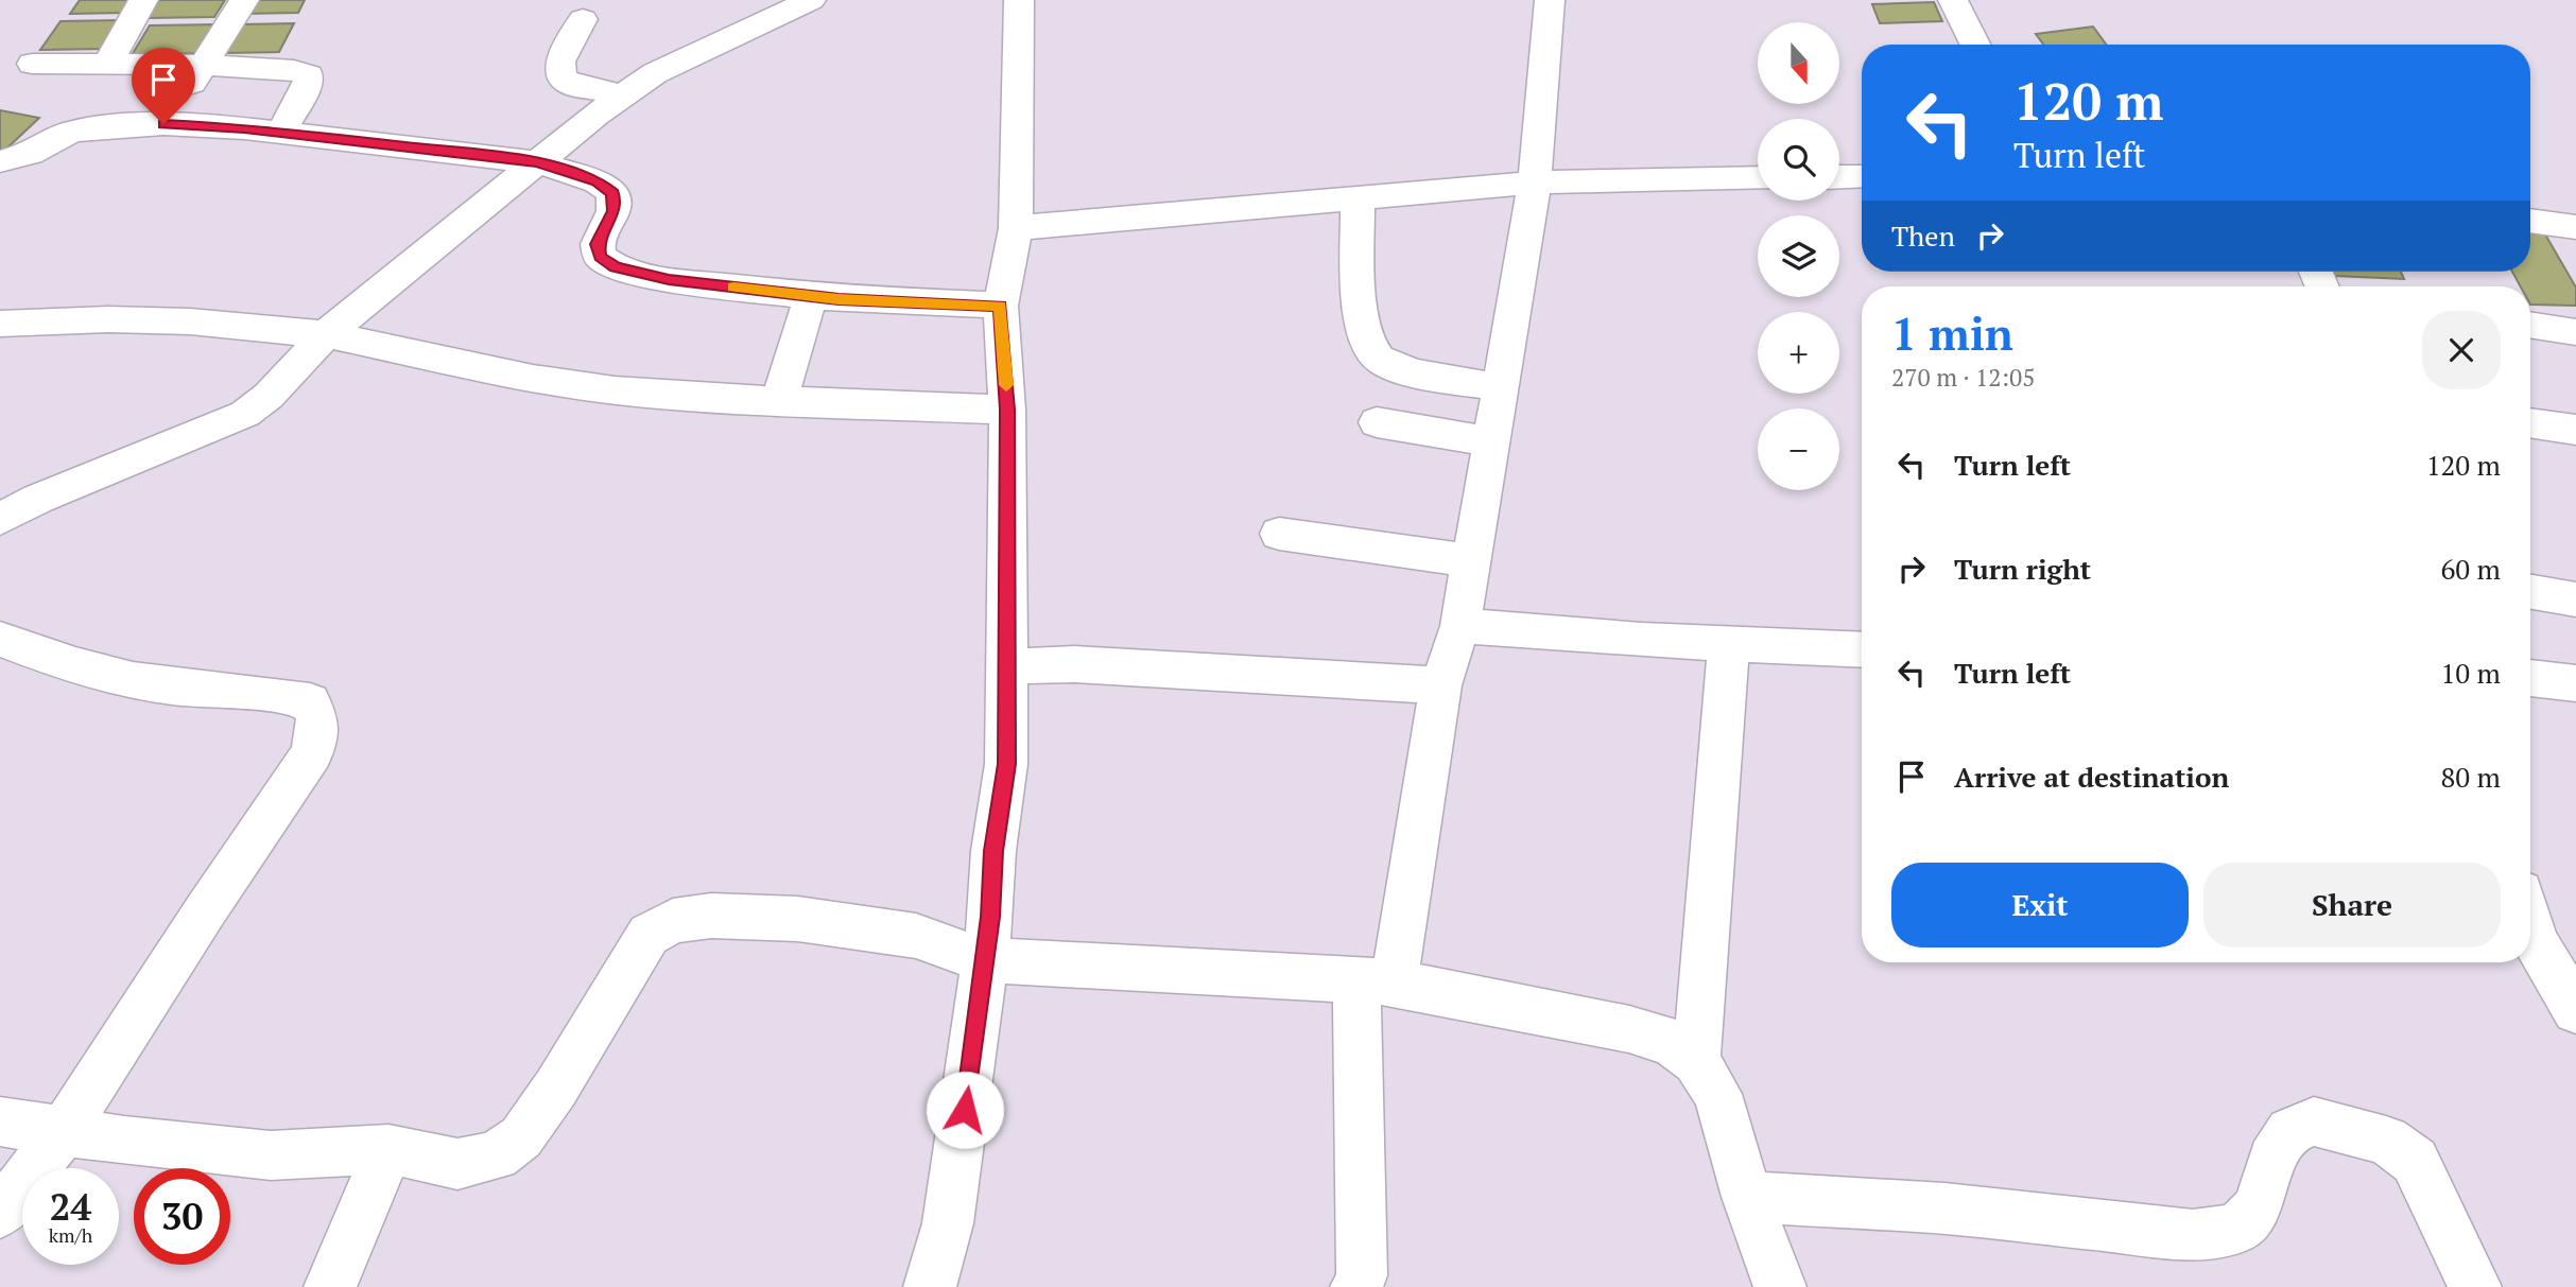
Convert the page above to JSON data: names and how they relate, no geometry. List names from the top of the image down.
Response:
{
  "north": "bottom",
  "page": {
    "map_buttons": ["+", "−"],
    "turn": ["120 m", "Turn left"],
    "then": "Then",
    "heading": ["1 min", "270 m · 12:05"],
    "list": [
      {
        "name": "Turn left",
        "value": "120 m"
      },
      {
        "name": "Turn right",
        "value": "60 m"
      },
      {
        "name": "Turn left",
        "value": "10 m"
      },
      {
        "name": "Arrive at destination",
        "value": "80 m"
      }
    ],
    "buttons": ["Exit", "Share"],
    "speed": "24 km/h",
    "limit": "30"
  }
}
